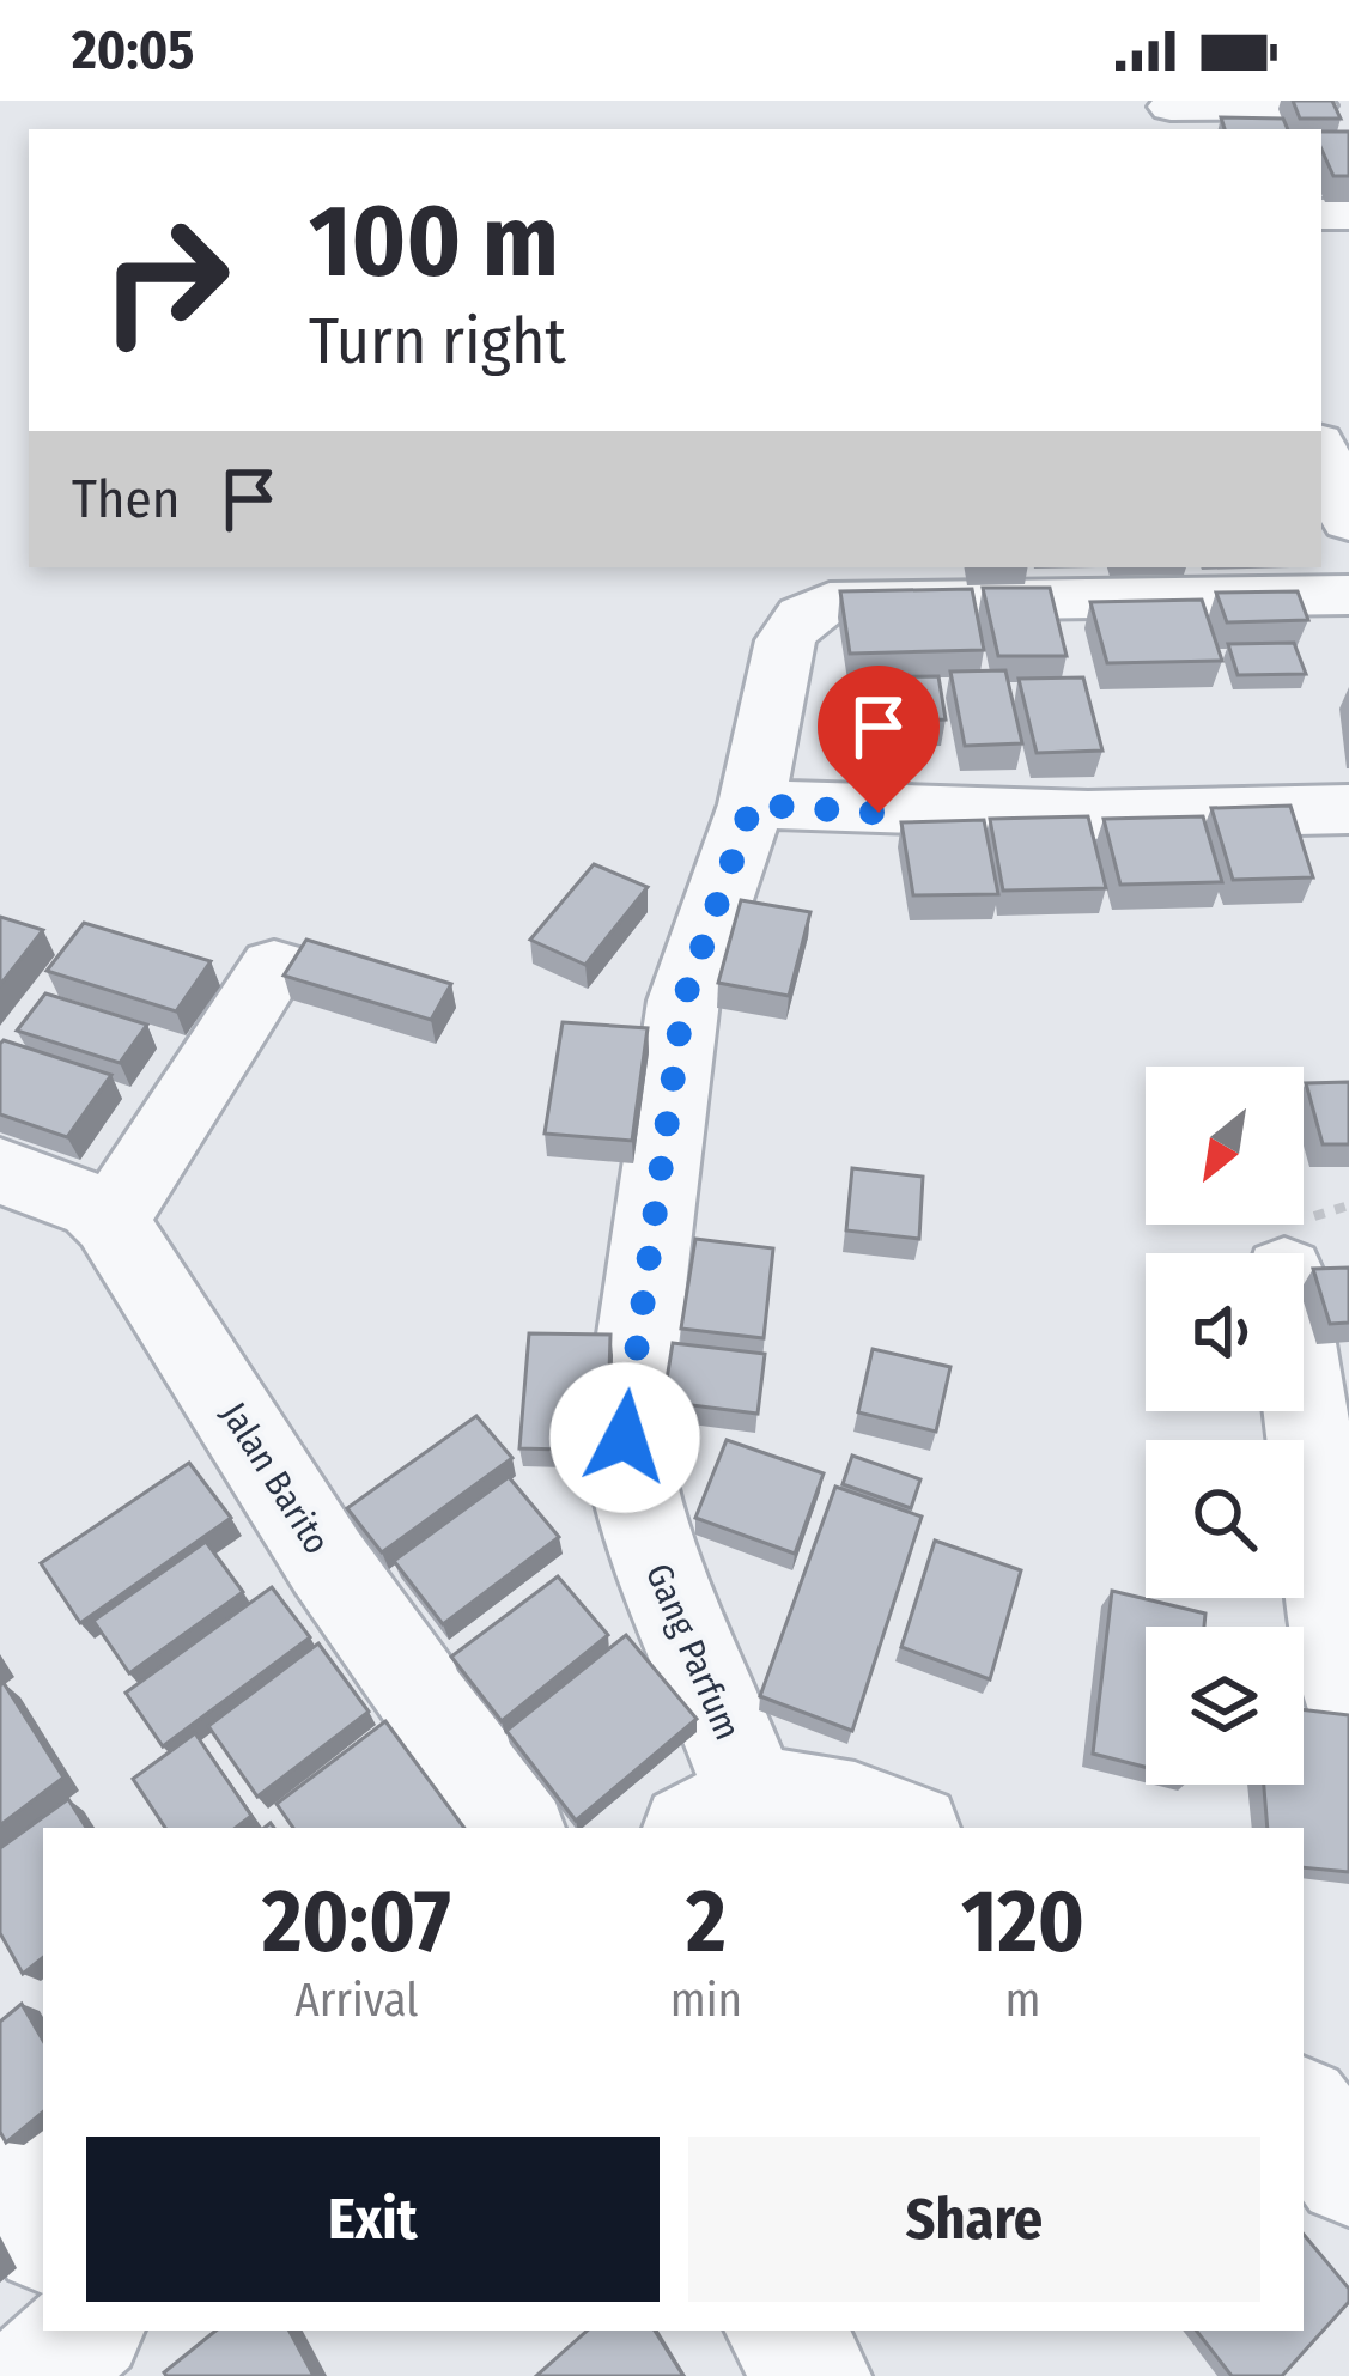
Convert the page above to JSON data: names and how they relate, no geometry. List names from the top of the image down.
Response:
{
  "streets": {
    "street": ["Jalan Barito", "Gang Parfum"]
  },
  "north": "bottom left",
  "page": {
    "status": "20:05",
    "turn": ["100 m", "Turn right"],
    "then": "Then",
    "eta": [
      "20:07",
      "Arrival",
      "2",
      "min",
      "120",
      "m"
    ],
    "buttons": ["Exit", "Share"]
  }
}
